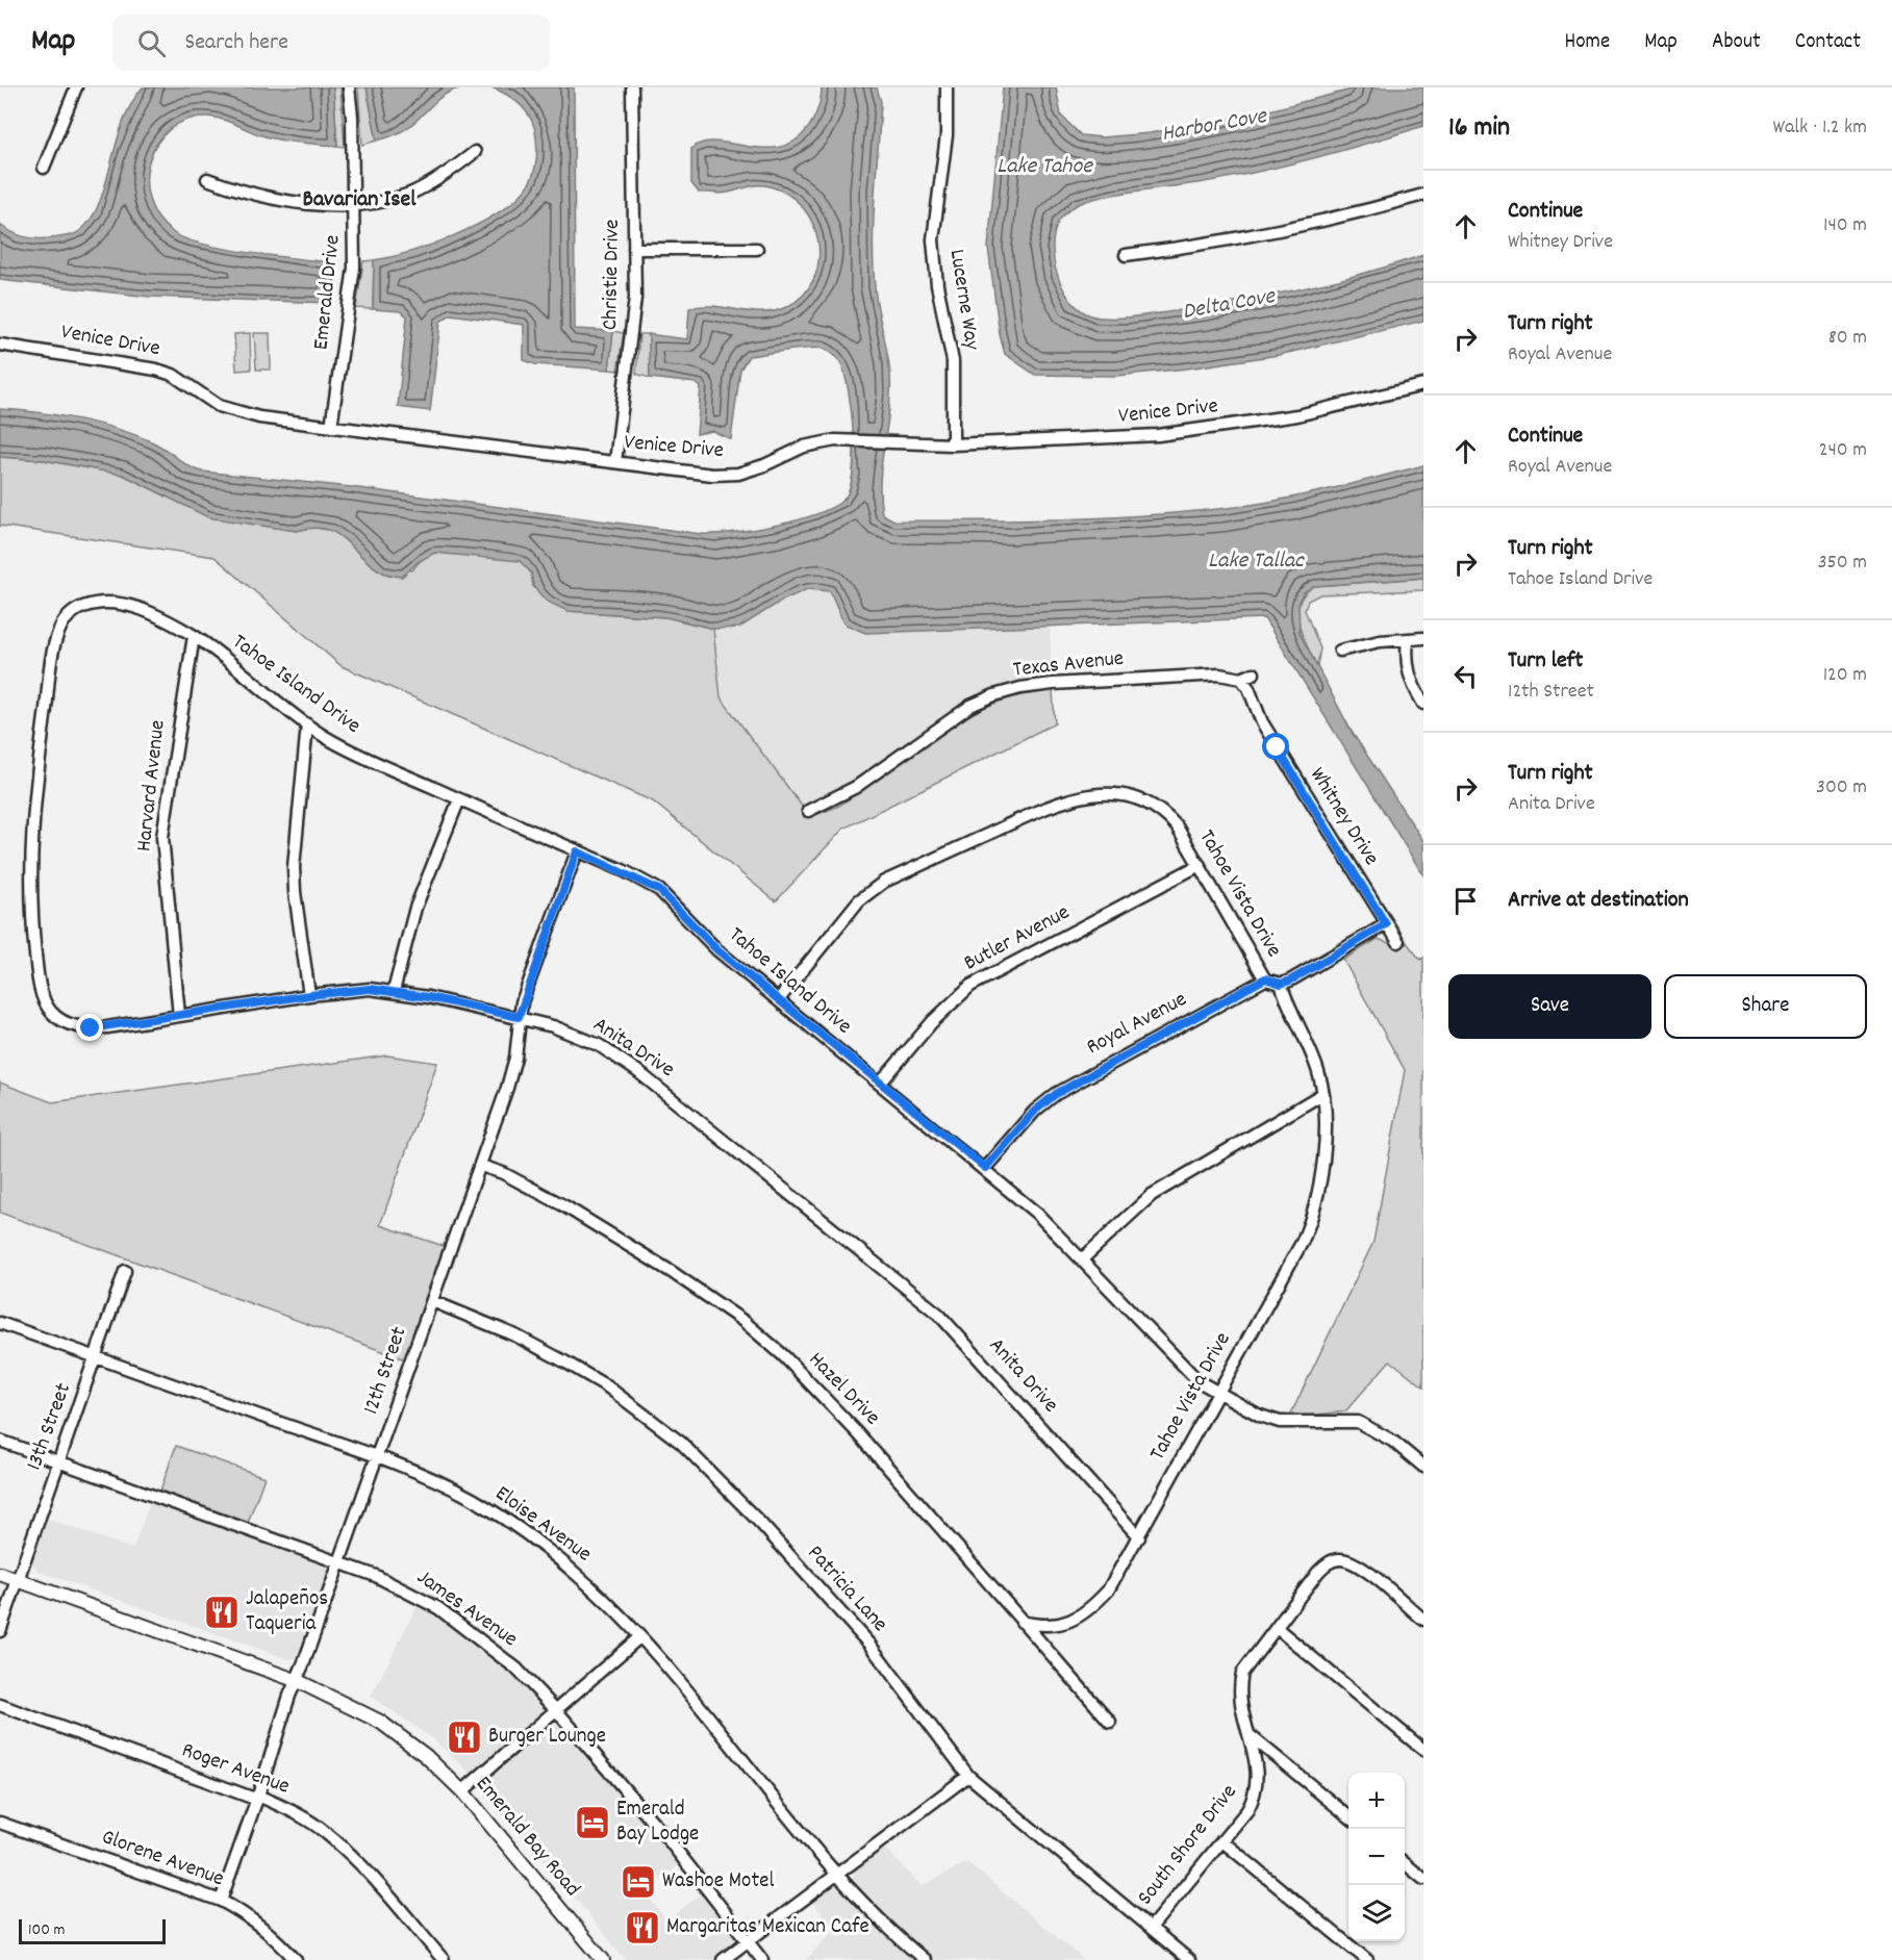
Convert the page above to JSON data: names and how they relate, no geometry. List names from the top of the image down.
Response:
{
  "streets": {
    "main road": ["Emerald Bay Road"],
    "street": [
      "Christie Drive",
      "Emerald Drive",
      "Lucerne Way",
      "Venice Drive",
      "Texas Avenue",
      "Tahoe Island Drive",
      "Harvard Avenue",
      "Whitney Drive",
      "Tahoe Vista Drive",
      "Butler Avenue",
      "Royal Avenue",
      "Anita Drive",
      "12th Street",
      "Hazel Drive",
      "13th Street",
      "Eloise Avenue",
      "Patricia Lane",
      "James Avenue",
      "Roger Avenue",
      "South Shore Drive",
      "Glorene Avenue"
    ]
  },
  "crossings": [
    ["Christie Drive", "Venice Drive"],
    ["Emerald Drive", "Venice Drive"],
    ["Lucerne Way", "Venice Drive"],
    ["Texas Avenue", "Whitney Drive"],
    ["Tahoe Island Drive", "Harvard Avenue"],
    ["Tahoe Island Drive", "Tahoe Vista Drive"],
    ["Tahoe Island Drive", "Butler Avenue"],
    ["Tahoe Island Drive", "Royal Avenue"],
    ["Tahoe Island Drive", "Anita Drive"],
    ["Tahoe Island Drive", "12th Street"],
    ["Harvard Avenue", "Anita Drive"],
    ["Tahoe Vista Drive", "Butler Avenue"],
    ["Tahoe Vista Drive", "Royal Avenue"],
    ["Tahoe Vista Drive", "Anita Drive"],
    ["Tahoe Vista Drive", "Hazel Drive"],
    ["Anita Drive", "12th Street"],
    ["12th Street", "Hazel Drive"],
    ["12th Street", "Eloise Avenue"],
    ["12th Street", "Patricia Lane"],
    ["12th Street", "James Avenue"],
    ["12th Street", "Roger Avenue"],
    ["12th Street", "Emerald Bay Road"],
    ["12th Street", "Glorene Avenue"],
    ["13th Street", "Eloise Avenue"],
    ["13th Street", "James Avenue"],
    ["13th Street", "Emerald Bay Road"],
    ["Patricia Lane", "South Shore Drive"]
  ],
  "districts": ["Bavarian Isel"],
  "water": [
    "Harbor Cove",
    "Lake Tahoe",
    "Delta Cove",
    "Lake Tallac"
  ],
  "places": {
    "restaurant": ["Jalapeños Taqueria", "Burger Lounge", "Margaritas Mexican Cafe"],
    "hotel": ["Emerald Bay Lodge", "Washoe Motel"]
  },
  "scale_bar": "100 m",
  "page": {
    "header": "Map",
    "search": "Search here",
    "nav": [
      "Home",
      "Map",
      "About",
      "Contact"
    ],
    "heading": ["16 min", "Walk · 1.2 km"],
    "list": [
      ["Continue", "Whitney Drive", "140 m"],
      ["Turn right", "Royal Avenue", "80 m"],
      ["Continue", "Royal Avenue", "240 m"],
      ["Turn right", "Tahoe Island Drive", "350 m"],
      ["Turn left", "12th Street", "120 m"],
      ["Turn right", "Anita Drive", "300 m"],
      "Arrive at destination"
    ],
    "buttons": ["Save", "Share"],
    "map_buttons": ["+", "−"],
    "scale": "100 m"
  }
}
